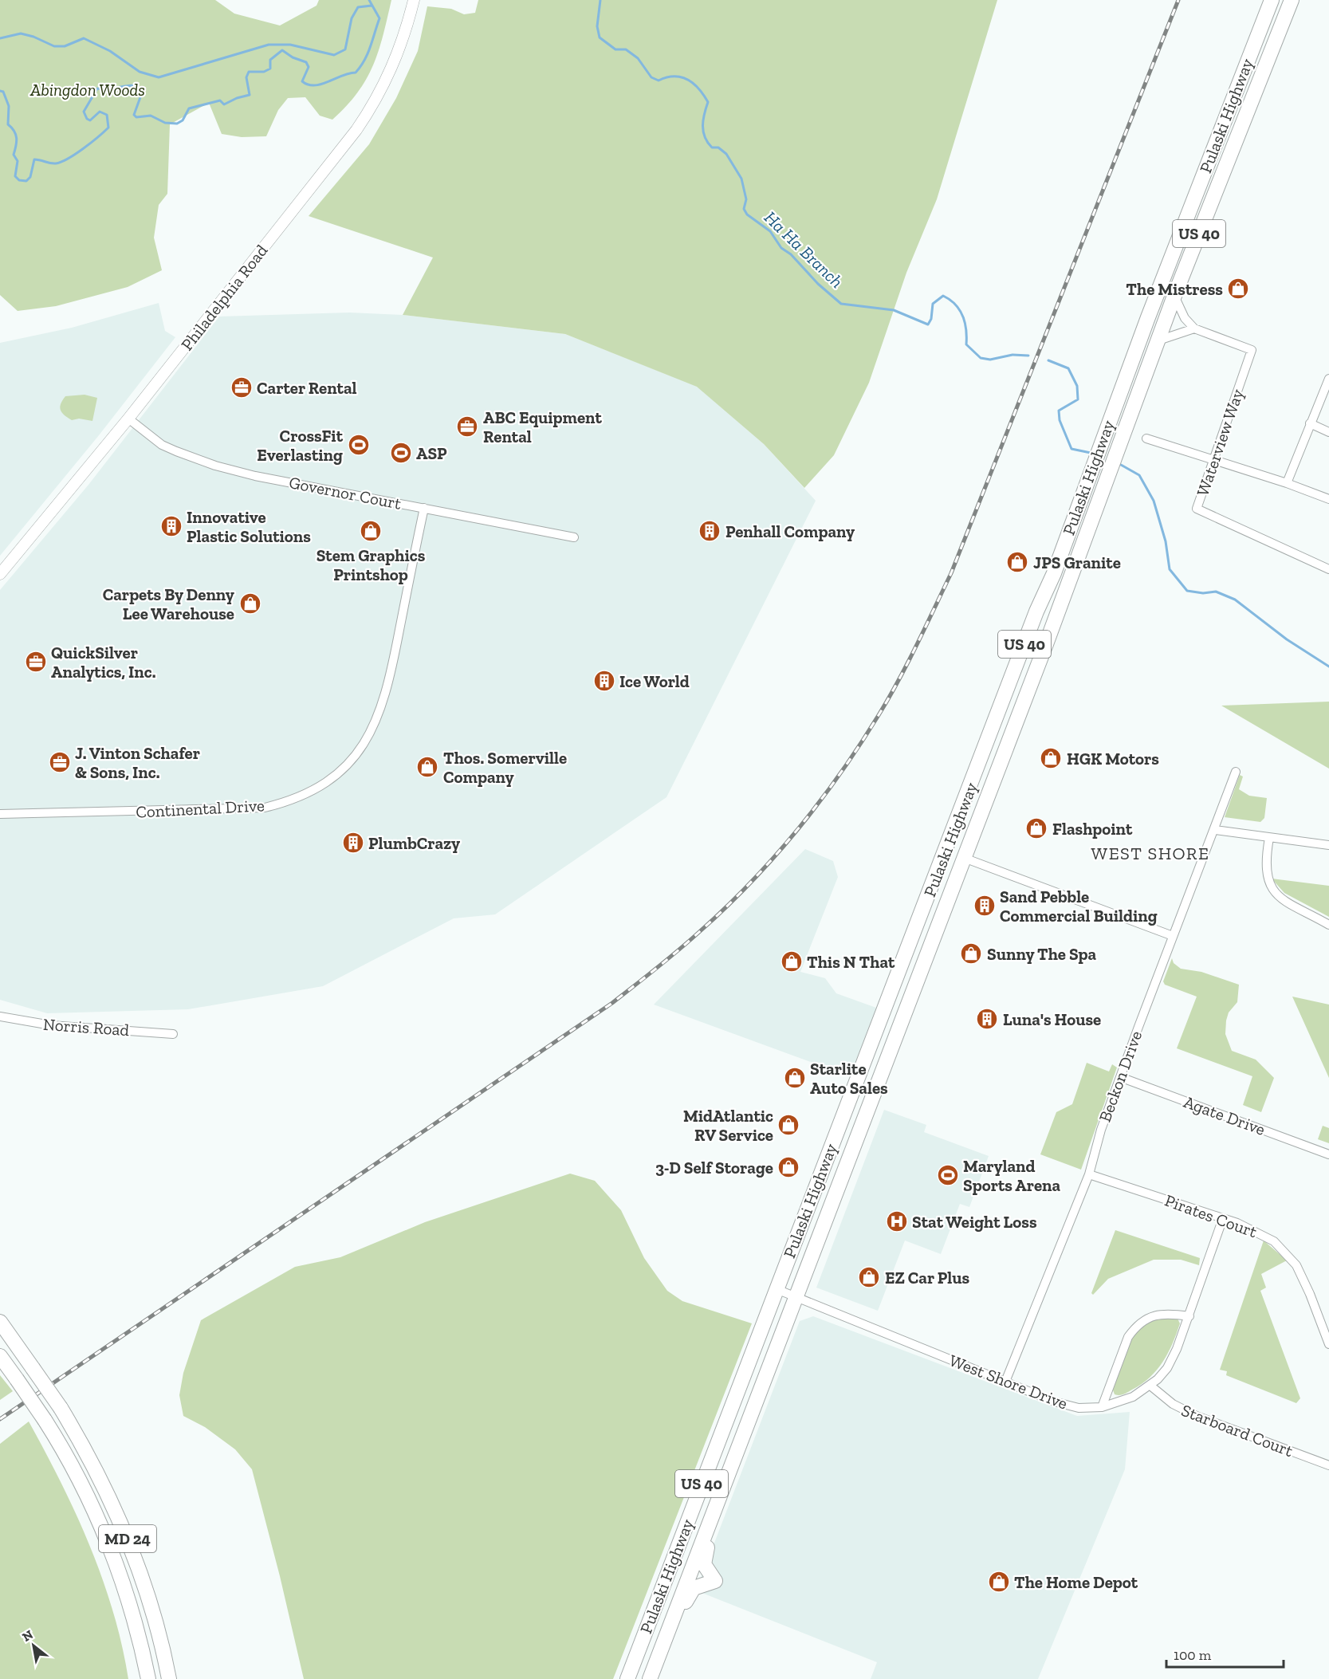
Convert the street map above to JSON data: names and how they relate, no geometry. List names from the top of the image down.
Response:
{
  "streets": {
    "highway": ["Pulaski Highway", "US 40", "MD 24"],
    "main road": ["Philadelphia Road"],
    "street": [
      "Waterview Way",
      "Governor Court",
      "Continental Drive",
      "Norris Road",
      "Beckon Drive",
      "Agate Drive",
      "Pirates Court",
      "West Shore Drive",
      "Starboard Court"
    ]
  },
  "crossings": [
    ["Pulaski Highway", "West Shore Drive"],
    ["Philadelphia Road", "Governor Court"],
    ["Governor Court", "Continental Drive"],
    ["Beckon Drive", "Agate Drive"],
    ["Beckon Drive", "Pirates Court"],
    ["Beckon Drive", "West Shore Drive"],
    ["Pirates Court", "West Shore Drive"],
    ["West Shore Drive", "Starboard Court"]
  ],
  "districts": ["WEST SHORE"],
  "water": ["Ha Ha Branch"],
  "parks": ["Abingdon Woods"],
  "places": {
    "shop": [
      "The Mistress",
      "Stem Graphics Printshop",
      "JPS Granite",
      "Carpets By Denny Lee Warehouse",
      "HGK Motors",
      "Thos. Somerville Company",
      "Flashpoint",
      "Sunny The Spa",
      "This N That",
      "Starlite Auto Sales",
      "MidAtlantic RV Service",
      "3-D Self Storage",
      "EZ Car Plus",
      "The Home Depot"
    ],
    "office": [
      "Carter Rental",
      "ABC Equipment Rental",
      "QuickSilver Analytics, Inc.",
      "J. Vinton Schafer & Sons, Inc."
    ],
    "sports": ["CrossFit Everlasting", "ASP", "Maryland Sports Arena"],
    "building": [
      "Innovative Plastic Solutions",
      "Penhall Company",
      "Ice World",
      "PlumbCrazy",
      "Sand Pebble Commercial Building",
      "Luna's House"
    ],
    "hospital": ["Stat Weight Loss"]
  },
  "scale_bar": "100 m",
  "north": "top left"
}
